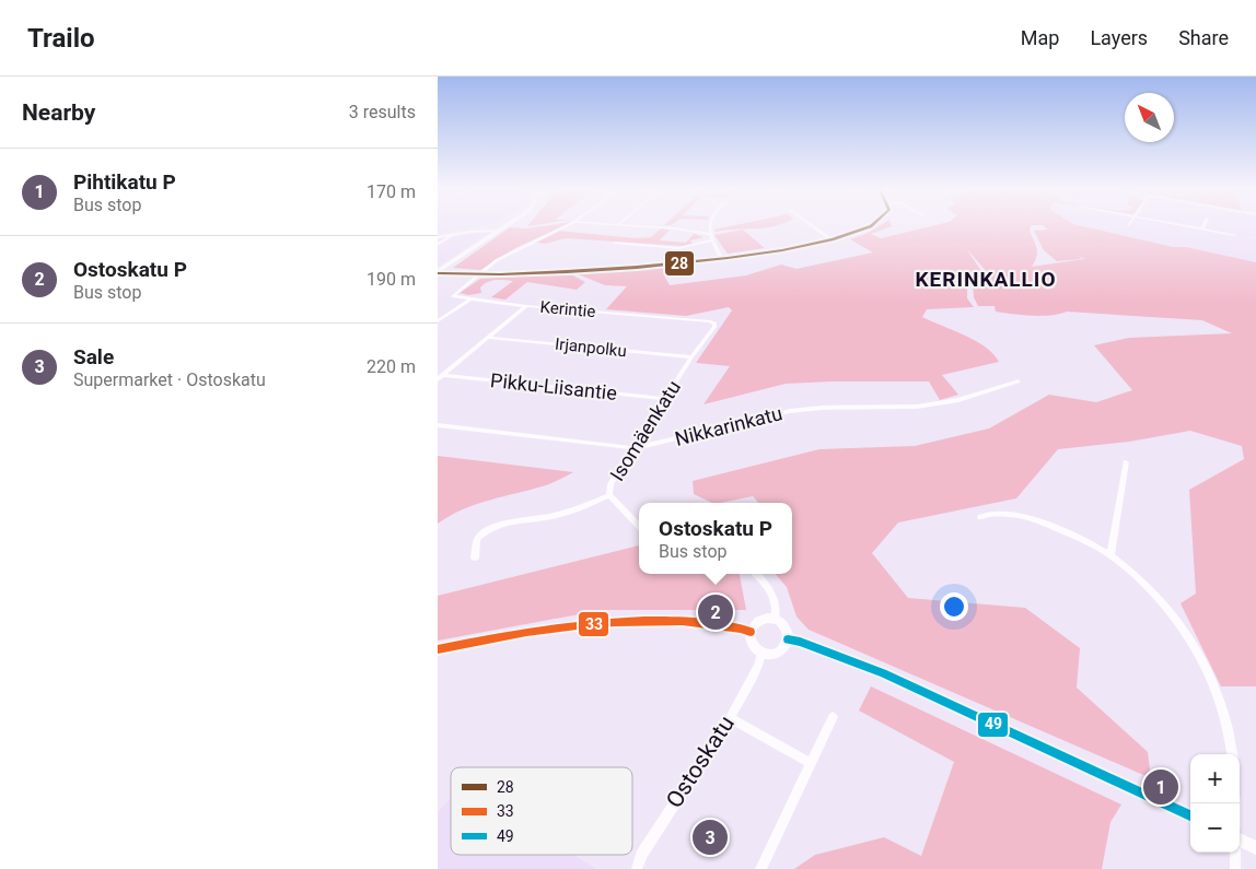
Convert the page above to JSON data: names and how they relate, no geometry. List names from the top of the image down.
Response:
{
  "streets": {
    "street": [
      "Kerintie",
      "Irjanpolku",
      "Pikku-Liisantie",
      "Nikkarinkatu",
      "Isomäenkatu",
      "Ostoskatu"
    ]
  },
  "crossings": [
    ["Kerintie", "Isomäenkatu"],
    ["Irjanpolku", "Isomäenkatu"],
    ["Pikku-Liisantie", "Isomäenkatu"],
    ["Nikkarinkatu", "Isomäenkatu"]
  ],
  "districts": ["KERINKALLIO"],
  "lines": ["transit line 28", "transit line 33", "transit line 49"],
  "legend": ["28", "33", "49"],
  "north": "top left",
  "page": {
    "header": "Trailo",
    "nav": ["Map", "Layers", "Share"],
    "heading": ["Nearby", "3 results"],
    "list": [
      {
        "mark": "1",
        "name": "Pihtikatu P",
        "note": "Bus stop",
        "value": "170 m"
      },
      {
        "mark": "2",
        "name": "Ostoskatu P",
        "note": "Bus stop",
        "value": "190 m"
      },
      {
        "mark": "3",
        "name": "Sale",
        "note": "Supermarket · Ostoskatu",
        "value": "220 m"
      }
    ],
    "popup": ["Ostoskatu P", "Bus stop"],
    "pins": ["2", "1", "3"],
    "map_buttons": ["+", "−"]
  }
}
